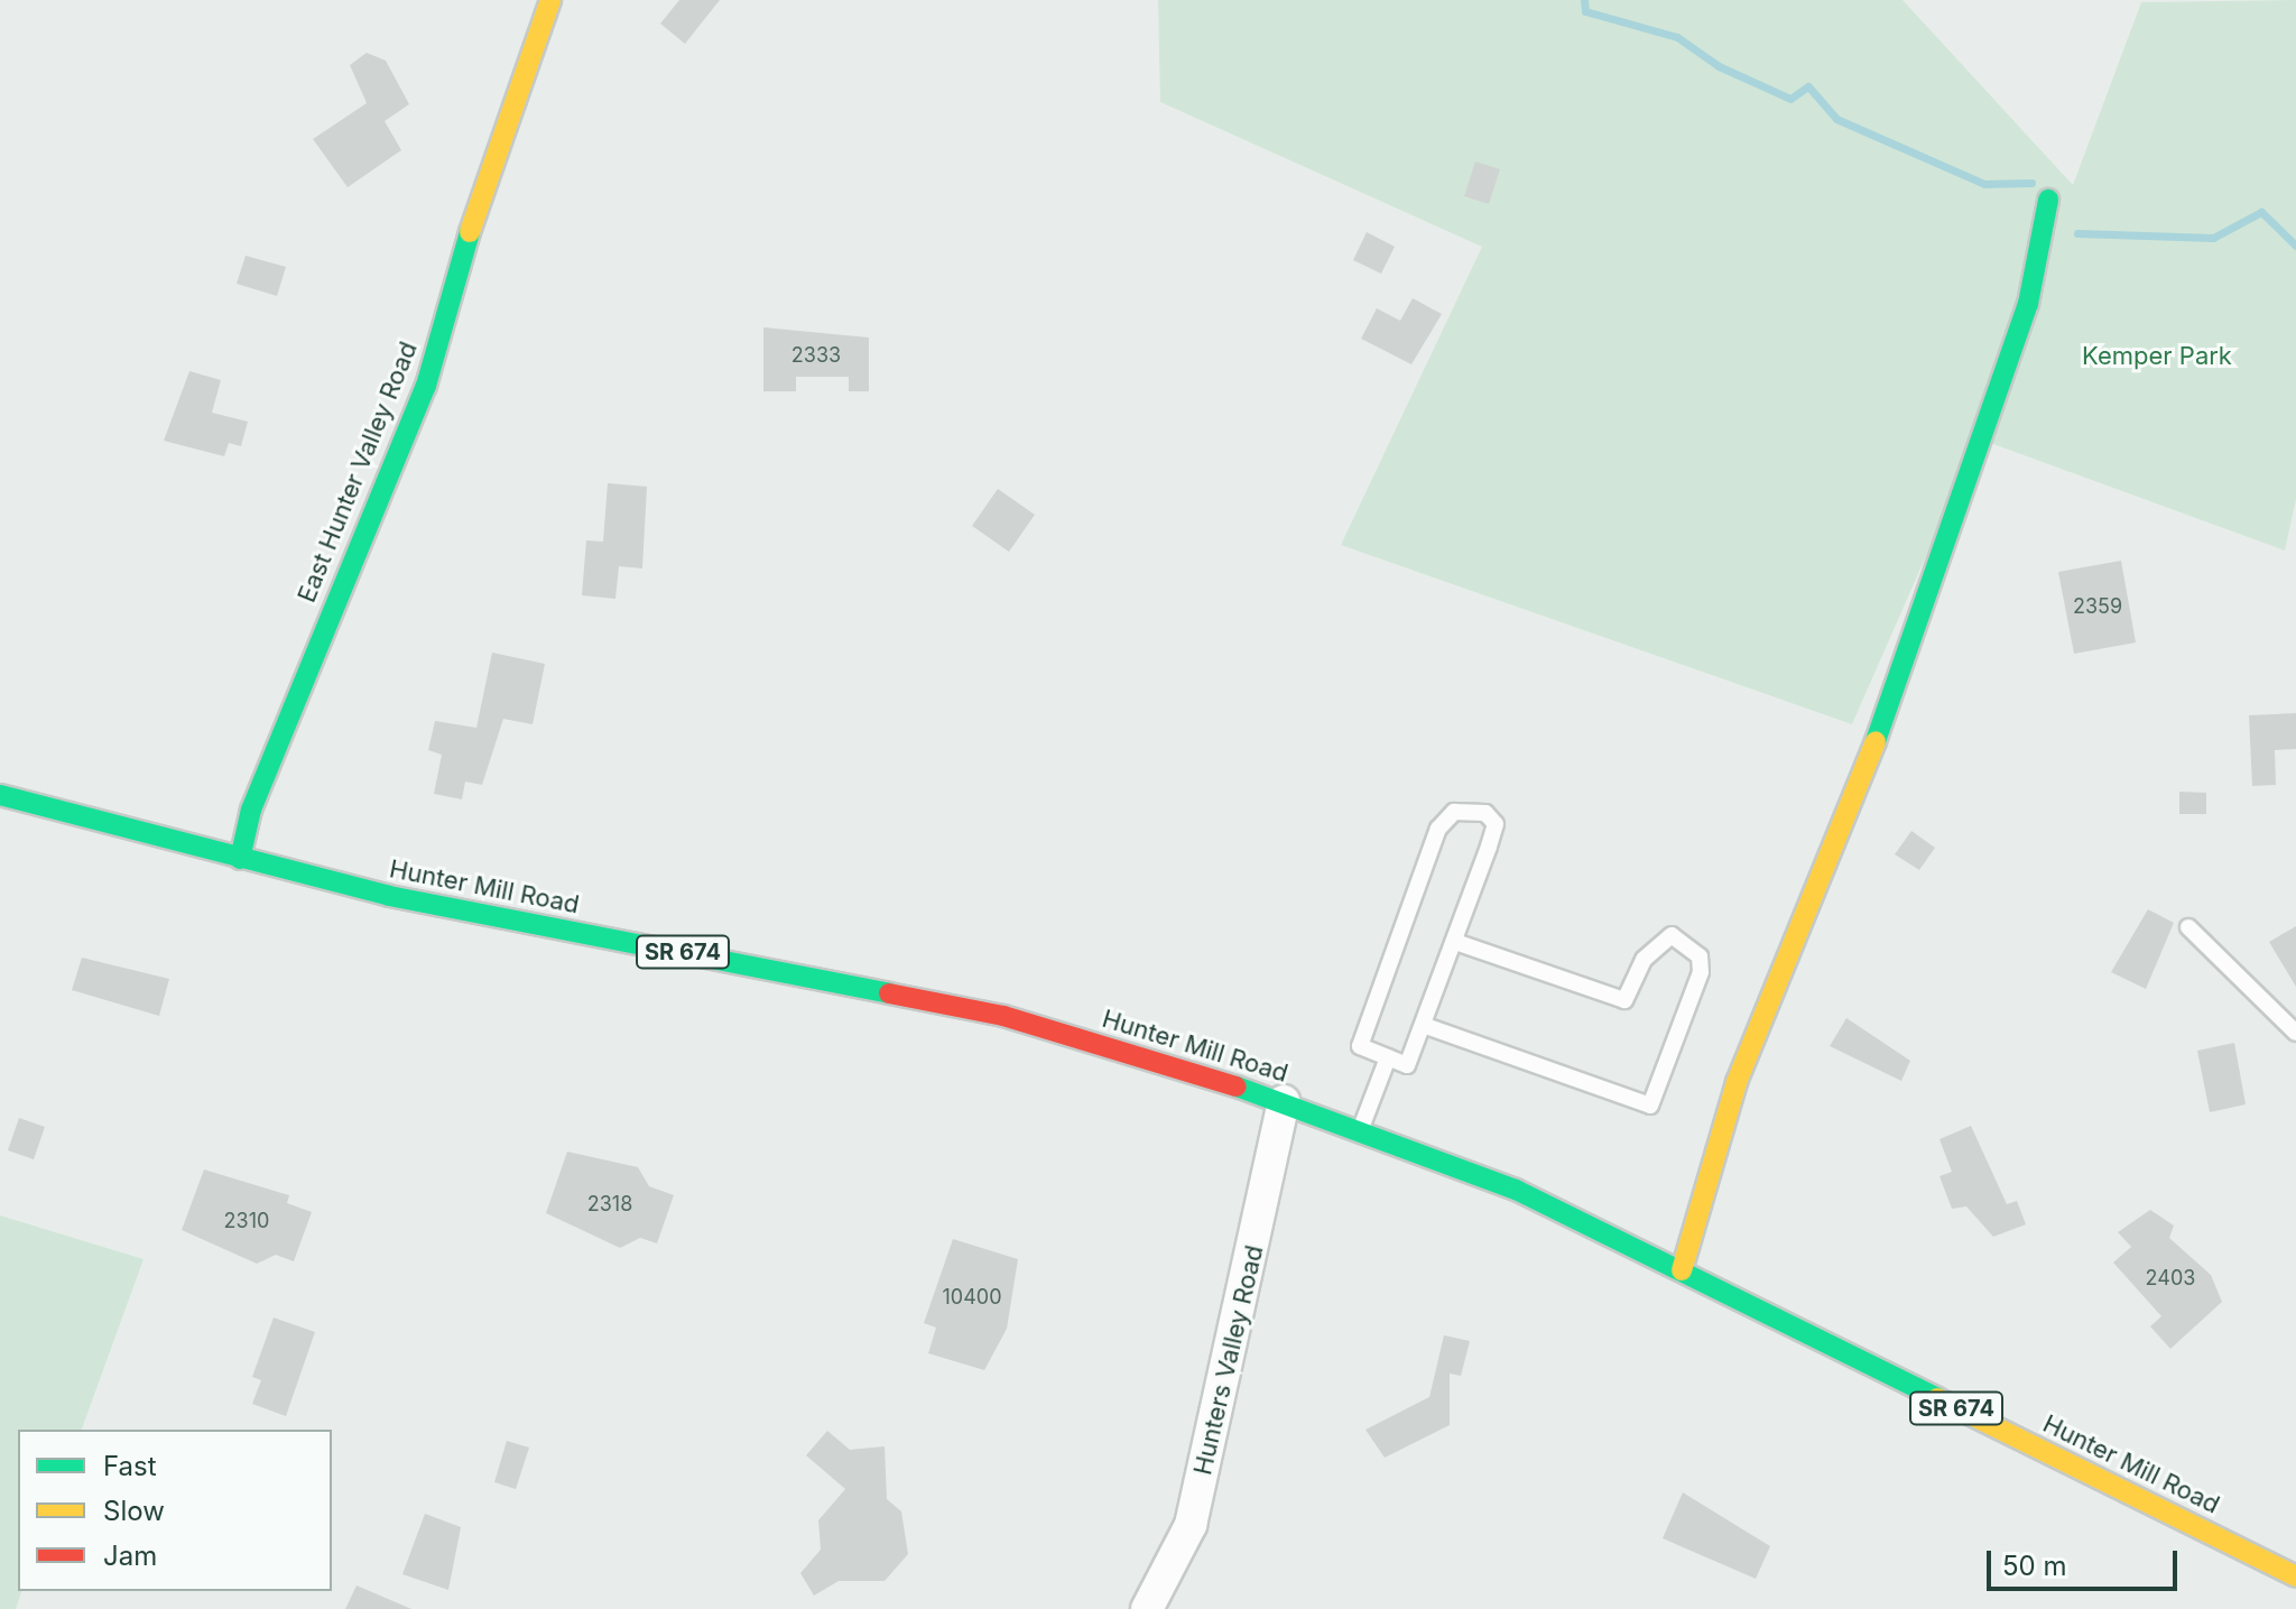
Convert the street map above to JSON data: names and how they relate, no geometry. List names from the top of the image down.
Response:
{
  "streets": {
    "main road": ["East Hunter Valley Road", "Hunter Mill Road", "SR 674"],
    "street": ["Hunters Valley Road"]
  },
  "crossings": [
    ["East Hunter Valley Road", "Hunter Mill Road"],
    ["Hunter Mill Road", "Hunters Valley Road"]
  ],
  "parks": ["Kemper Park"],
  "house_numbers": [
    "2333",
    "2359",
    "2318",
    "2310",
    "2403",
    "10400"
  ],
  "legend": ["Fast", "Slow", "Jam"],
  "scale_bar": "50 m"
}
